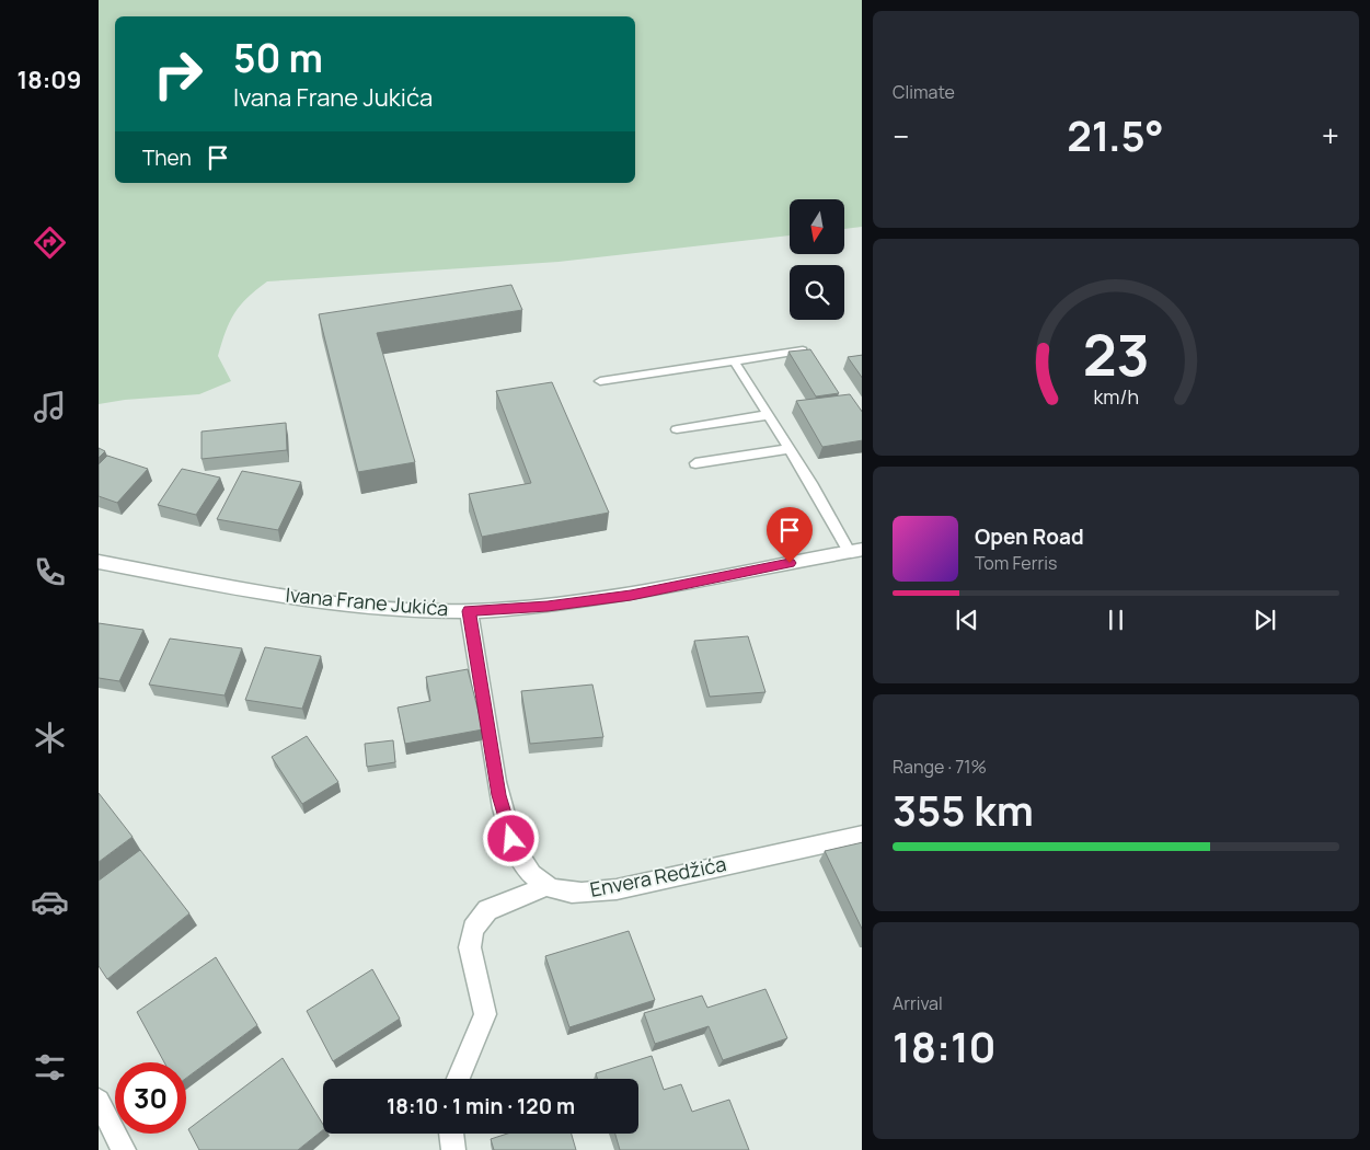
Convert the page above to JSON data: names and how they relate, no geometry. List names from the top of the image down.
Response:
{
  "streets": {
    "street": ["Ivana Frane Jukića", "Envera Redžića"]
  },
  "crossings": [
    ["Ivana Frane Jukića", "Envera Redžića"]
  ],
  "north": "bottom",
  "page": {
    "tabs": "18:09",
    "tile": [
      "Climate",
      ["Range · 71%", "355 km"],
      ["Arrival", "18:10"]
    ],
    "turn": ["50 m", "Ivana Frane Jukića"],
    "heat": ["−", "21.5°", "+"],
    "then": "Then",
    "song": ["Open Road", "Tom Ferris"],
    "limit": "30",
    "trip": "18:10 · 1 min · 120 m",
    "gauge": ["23", "km/h"]
  }
}
